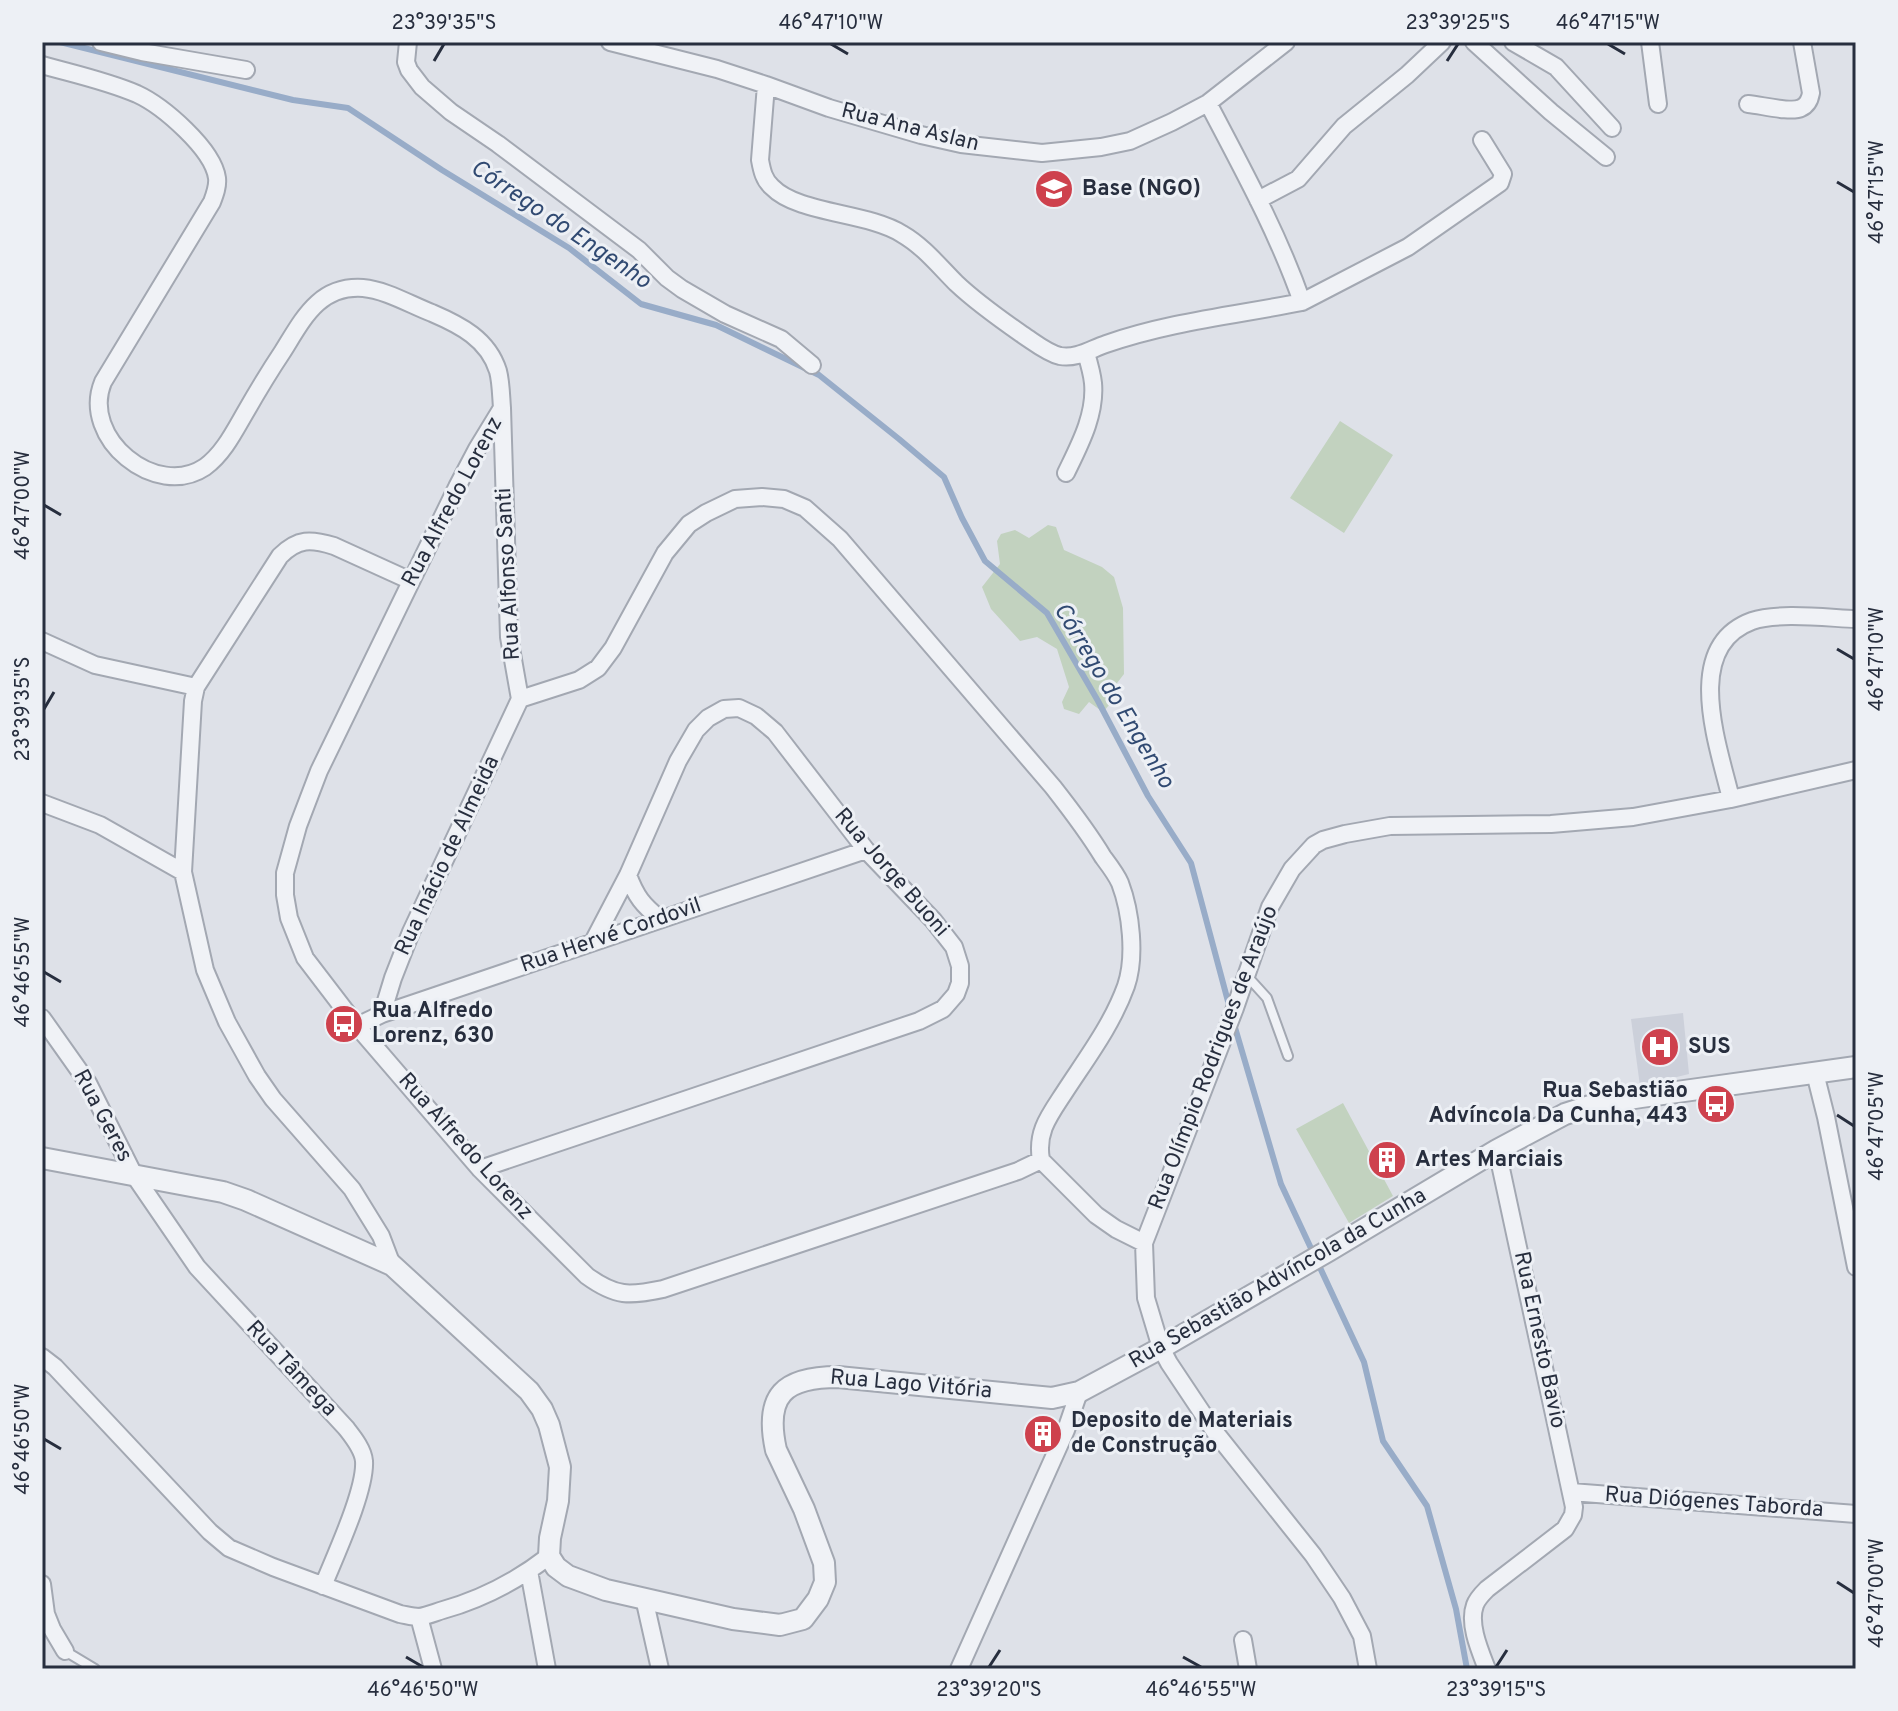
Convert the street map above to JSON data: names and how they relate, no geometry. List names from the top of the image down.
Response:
{
  "streets": {
    "street": [
      "Rua Ana Aslan",
      "Rua Alfredo Lorenz",
      "Rua Alfonso Santi",
      "Rua Inácio de Almeida",
      "Rua Jorge Buoni",
      "Rua Hervé Cordovil",
      "Rua Olímpio Rodrigues de Araújo",
      "Rua Geres",
      "Rua Sebastião Advíncola da Cunha",
      "Rua Ernesto Bavio",
      "Rua Tâmega",
      "Rua Lago Vitória",
      "Rua Diógenes Taborda"
    ]
  },
  "crossings": [
    ["Rua Alfredo Lorenz", "Rua Alfonso Santi"],
    ["Rua Alfredo Lorenz", "Rua Jorge Buoni"],
    ["Rua Alfredo Lorenz", "Rua Hervé Cordovil"],
    ["Rua Alfonso Santi", "Rua Inácio de Almeida"],
    ["Rua Inácio de Almeida", "Rua Hervé Cordovil"],
    ["Rua Jorge Buoni", "Rua Hervé Cordovil"],
    ["Rua Olímpio Rodrigues de Araújo", "Rua Sebastião Advíncola da Cunha"],
    ["Rua Geres", "Rua Tâmega"],
    ["Rua Sebastião Advíncola da Cunha", "Rua Ernesto Bavio"],
    ["Rua Sebastião Advíncola da Cunha", "Rua Lago Vitória"],
    ["Rua Ernesto Bavio", "Rua Diógenes Taborda"]
  ],
  "water": ["Córrego do Engenho"],
  "places": {
    "school or university": ["Base (NGO)"],
    "bus stop": ["Rua Alfredo Lorenz, 630", "Rua Sebastião Advíncola Da Cunha, 443"],
    "hospital": ["SUS"],
    "building": ["Artes Marciais", "Deposito de Materiais de Construção"]
  },
  "coordinates": [
    "23°39'35\"S",
    "46°47'10\"W",
    "23°39'25\"S",
    "46°47'15\"W",
    "46°47'00\"W",
    "46°46'55\"W",
    "46°47'05\"W",
    "46°46'50\"W",
    "23°39'20\"S",
    "23°39'15\"S"
  ]
}
